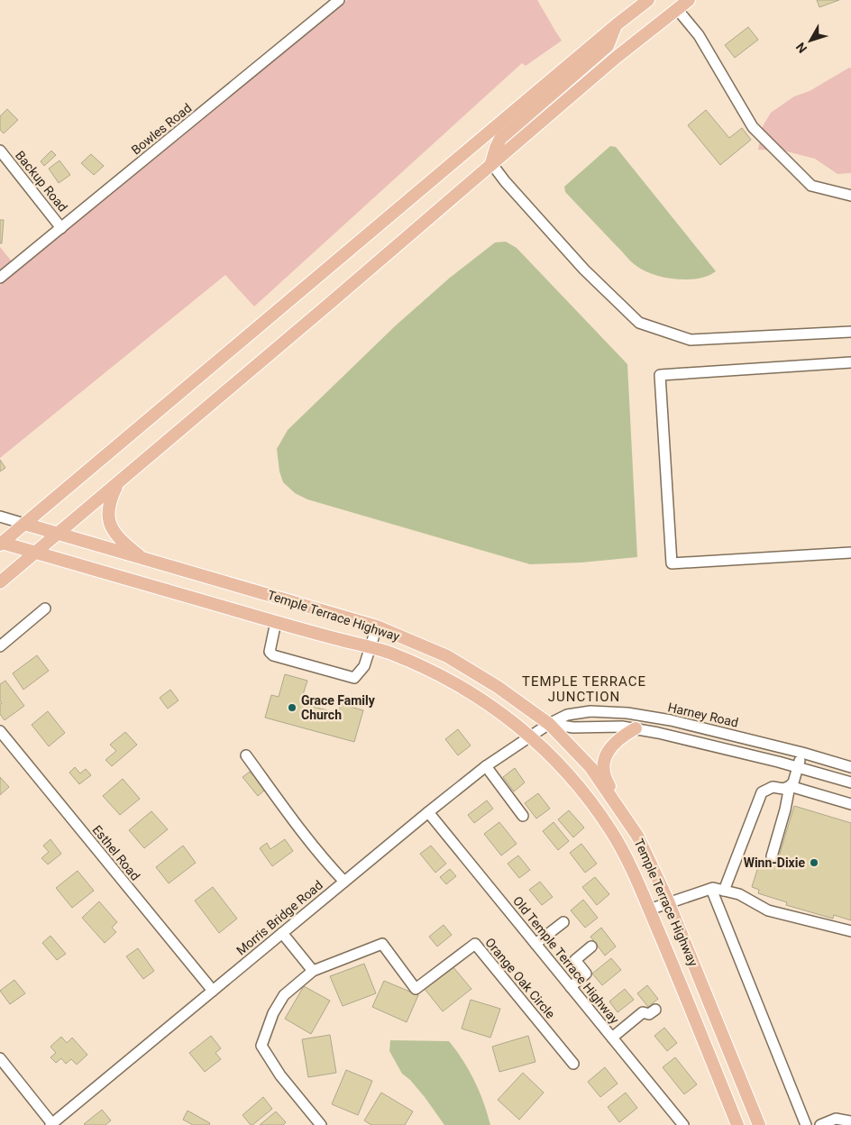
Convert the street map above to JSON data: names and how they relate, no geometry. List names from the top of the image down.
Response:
{
  "streets": {
    "main road": ["Temple Terrace Highway"],
    "street": [
      "Bowles Road",
      "Backup Road",
      "Harney Road",
      "Esthel Road",
      "Morris Bridge Road",
      "Old Temple Terrace Highway",
      "Orange Oak Circle"
    ]
  },
  "crossings": [
    ["Bowles Road", "Backup Road"],
    ["Temple Terrace Highway", "Harney Road"],
    ["Temple Terrace Highway", "Morris Bridge Road"],
    ["Harney Road", "Morris Bridge Road"],
    ["Esthel Road", "Morris Bridge Road"],
    ["Morris Bridge Road", "Old Temple Terrace Highway"]
  ],
  "districts": ["TEMPLE TERRACE JUNCTION"],
  "places": ["Grace Family Church", "Winn-Dixie"],
  "north": "bottom left"
}
